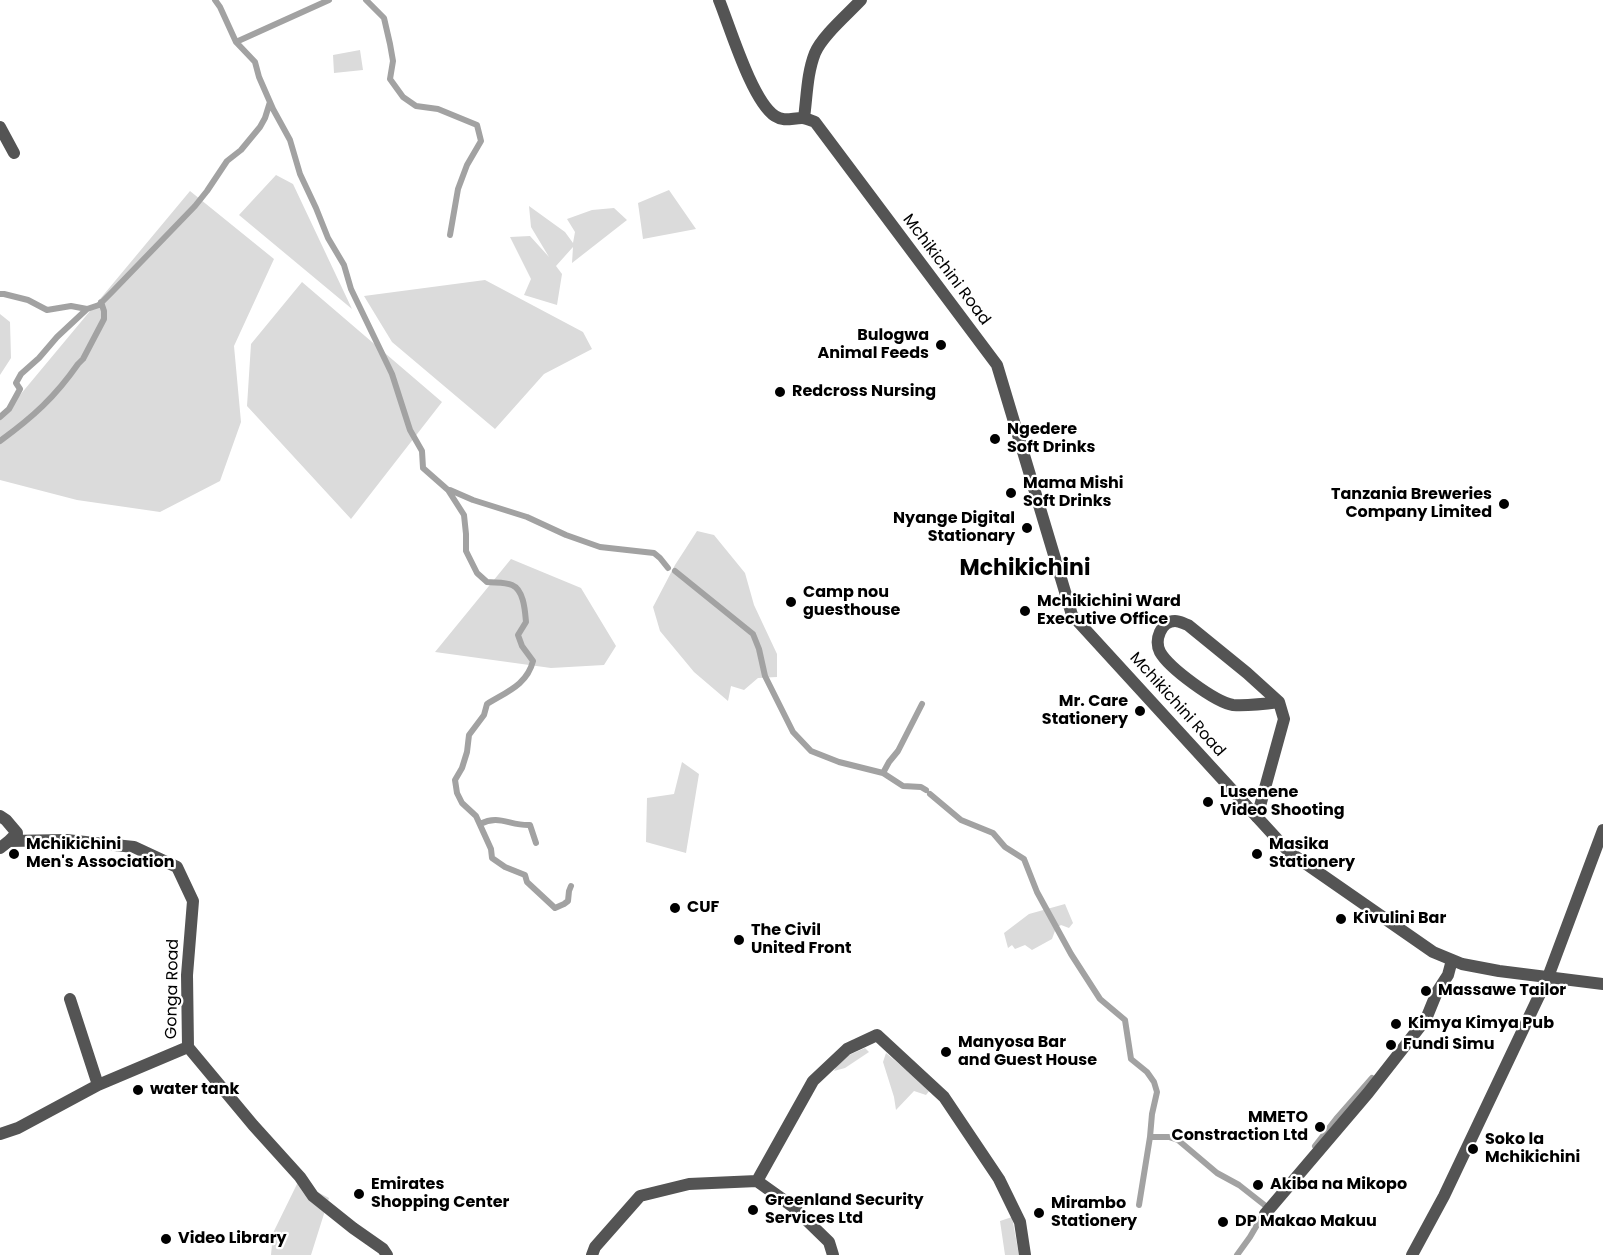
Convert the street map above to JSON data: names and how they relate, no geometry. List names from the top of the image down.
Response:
{
  "streets": {
    "street": ["Mchikichini Road", "Gonga Road"]
  },
  "districts": ["Mchikichini"],
  "places": [
    "Bulogwa Animal Feeds",
    "Redcross Nursing",
    "Ngedere Soft Drinks",
    "Mama Mishi Soft Drinks",
    "Tanzania Breweries Company Limited",
    "Nyange Digital Stationary",
    "Camp nou guesthouse",
    "Mchikichini Ward Executive Office",
    "Mr. Care Stationery",
    "Lusenene Video Shooting",
    "Mchikichini Men's Association",
    "Masika Stationery",
    "CUF",
    "Kivulini Bar",
    "The Civil United Front",
    "Massawe Tailor",
    "Kimya Kimya Pub",
    "Fundi Simu",
    "Manyosa Bar and Guest House",
    "water tank",
    "MMETO Constraction Ltd",
    "Soko la Mchikichini",
    "Akiba na Mikopo",
    "Emirates Shopping Center",
    "Greenland Security Services Ltd",
    "Mirambo Stationery",
    "DP Makao Makuu",
    "Video Library"
  ]
}
